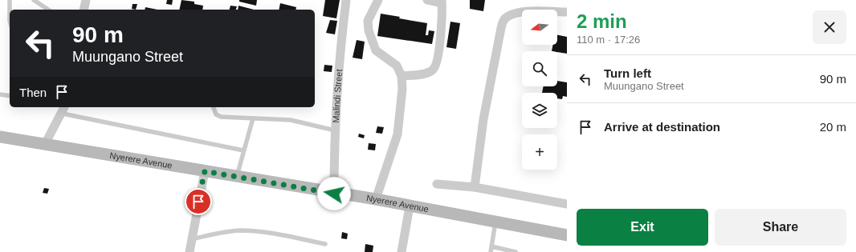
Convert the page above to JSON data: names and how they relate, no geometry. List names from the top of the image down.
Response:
{
  "streets": {
    "street": ["Malindi Street", "Nyerere Avenue"]
  },
  "crossings": [
    ["Malindi Street", "Nyerere Avenue"]
  ],
  "north": "left",
  "page": {
    "heading": ["2 min", "110 m · 17:26"],
    "map_buttons": "+",
    "turn": ["90 m", "Muungano Street"],
    "list": [
      {
        "name": "Turn left",
        "note": "Muungano Street",
        "value": "90 m"
      },
      {
        "name": "Arrive at destination",
        "value": "20 m"
      }
    ],
    "then": "Then",
    "buttons": ["Exit", "Share"]
  }
}
